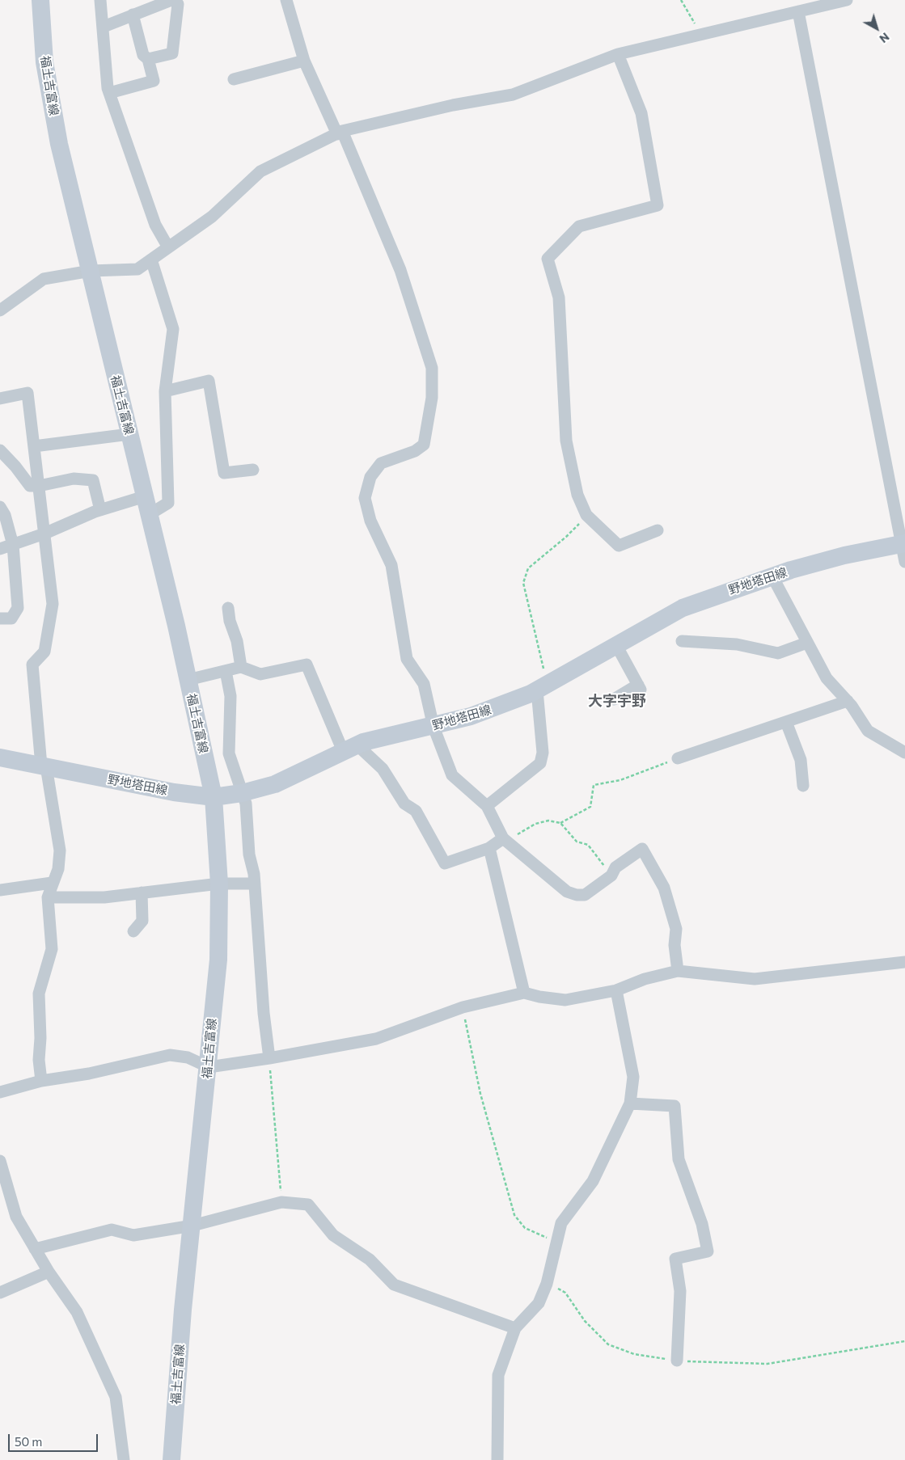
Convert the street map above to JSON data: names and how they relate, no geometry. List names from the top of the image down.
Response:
{
  "streets": {
    "main road": ["福土吉富線", "野地塔田線"]
  },
  "crossings": [
    ["福土吉富線", "野地塔田線"]
  ],
  "districts": ["大字宇野"],
  "scale_bar": "50 m",
  "north": "bottom right"
}
